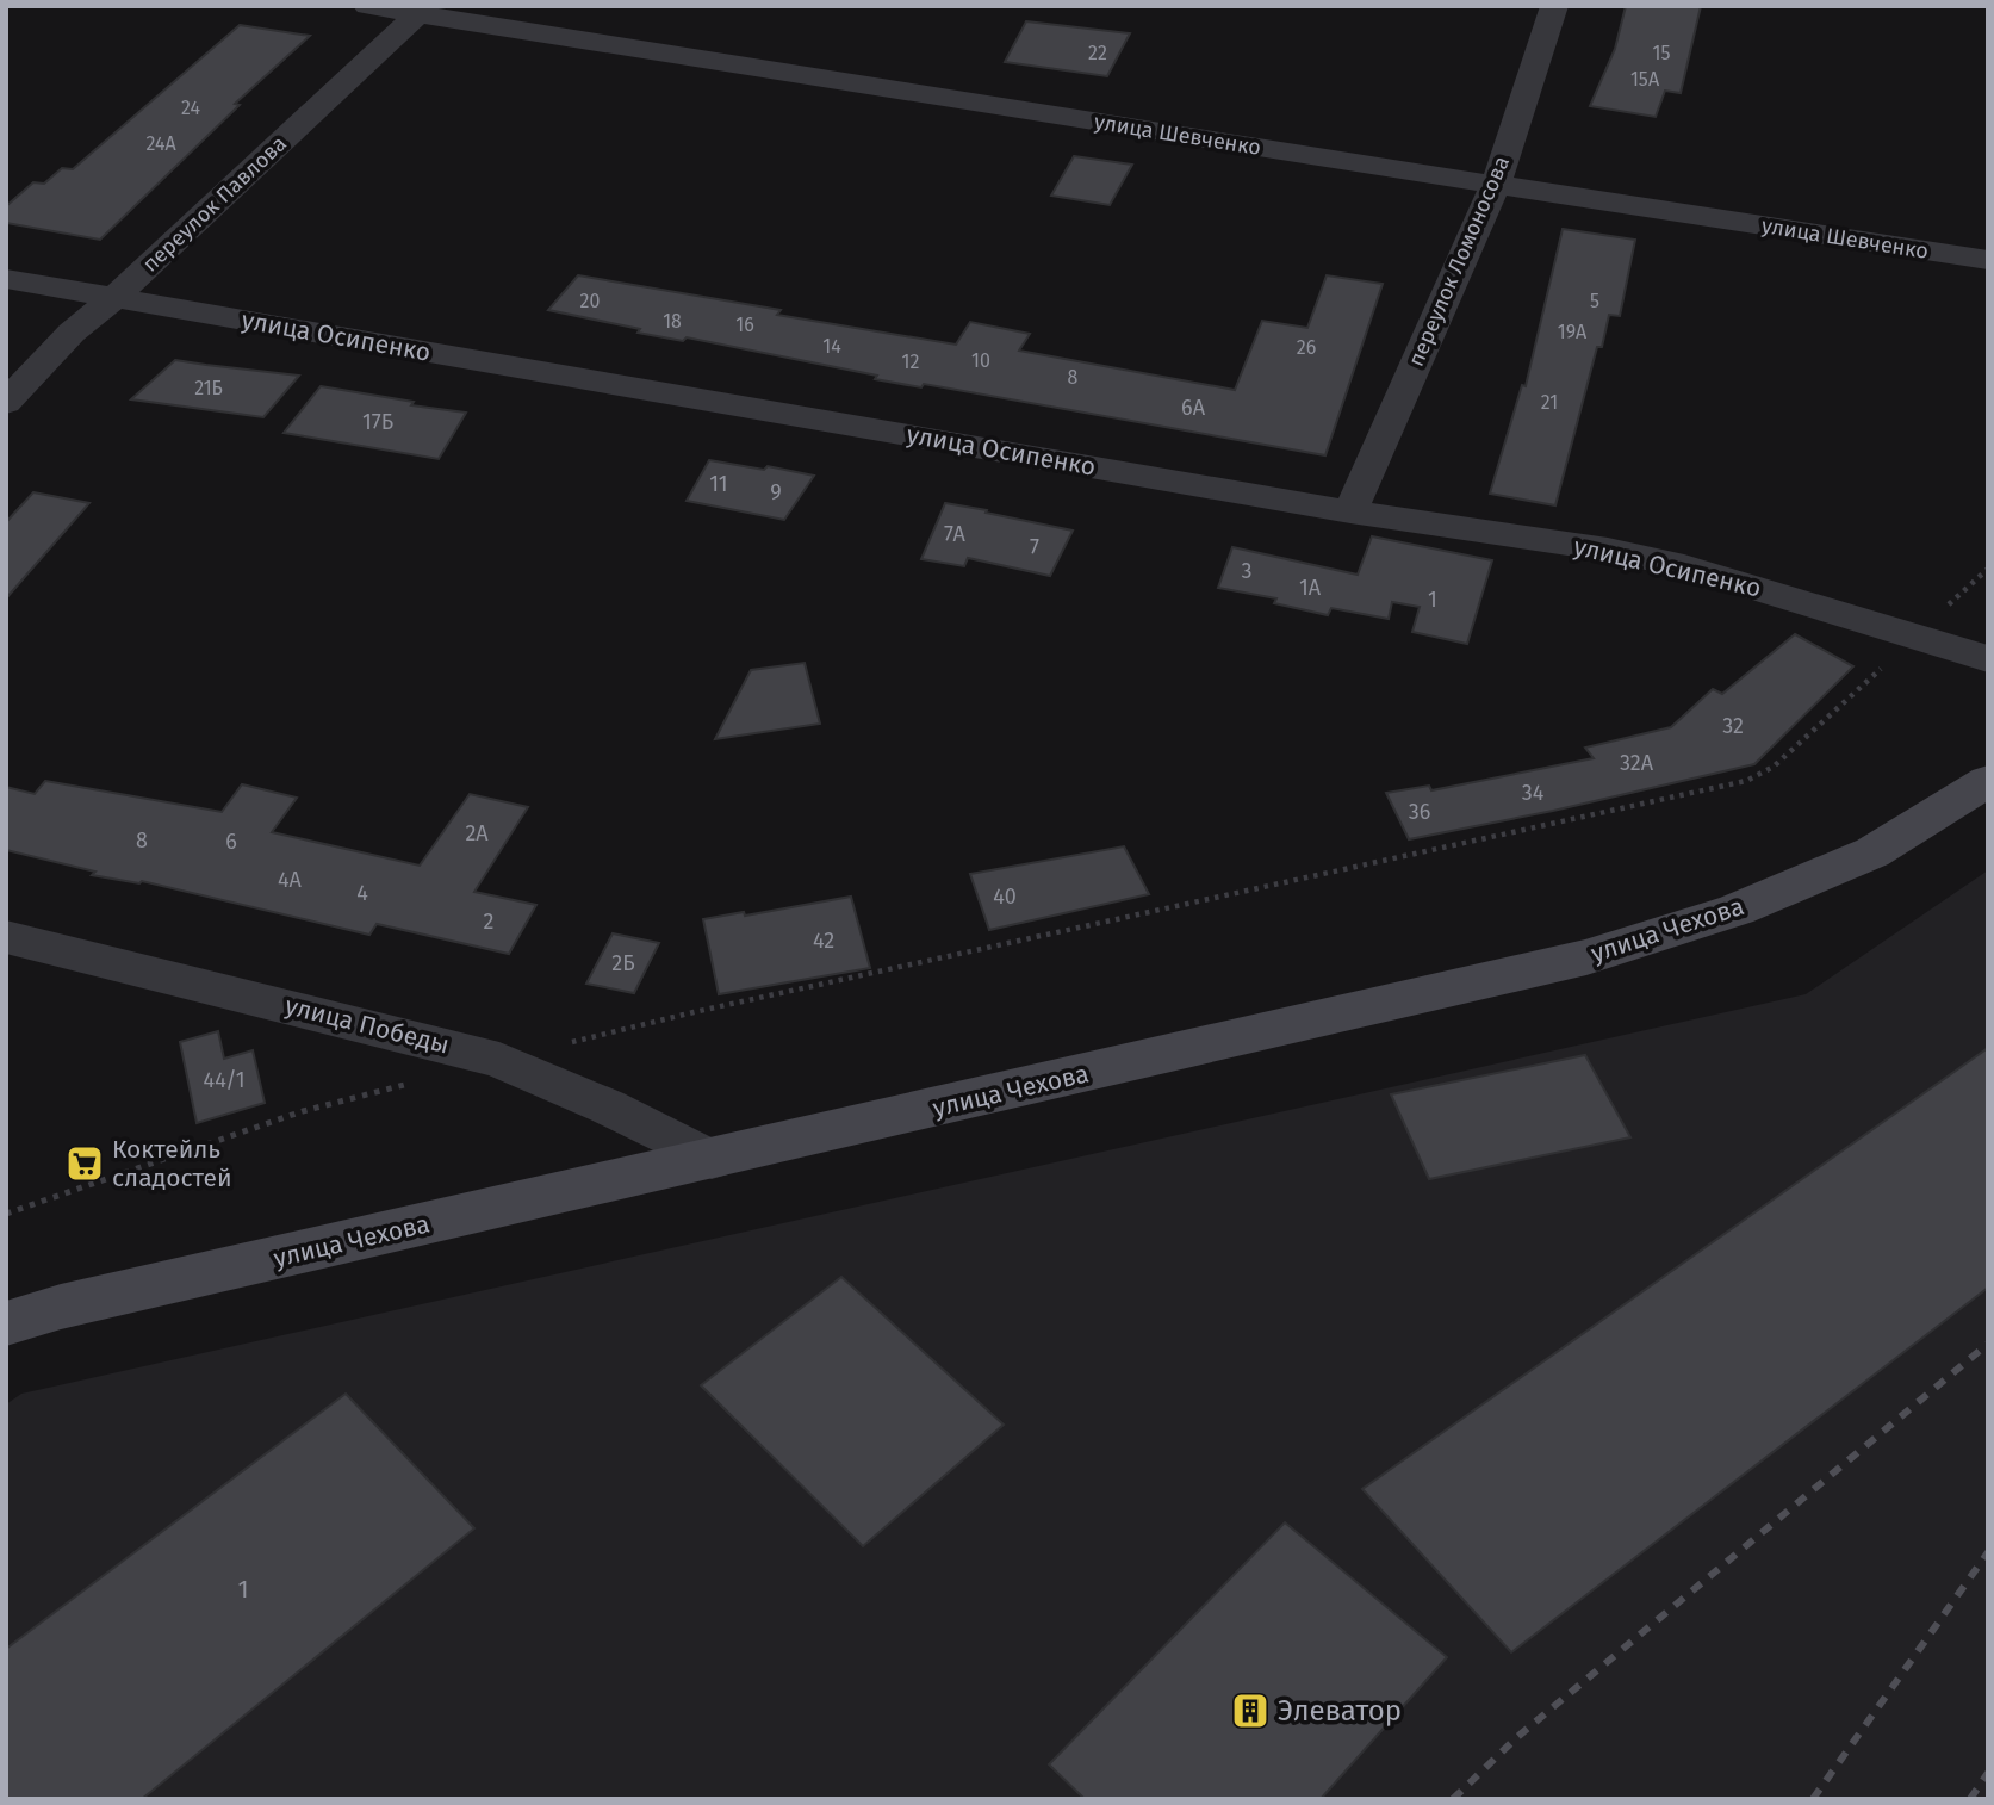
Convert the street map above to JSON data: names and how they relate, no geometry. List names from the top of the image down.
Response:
{
  "streets": {
    "main road": ["улица Чехова"],
    "street": [
      "улица Шевченко",
      "переулок Павлова",
      "переулок Ломоносова",
      "улица Осипенко",
      "улица Победы"
    ]
  },
  "crossings": [
    ["улица Шевченко", "переулок Павлова"],
    ["улица Шевченко", "переулок Ломоносова"],
    ["переулок Павлова", "улица Осипенко"],
    ["переулок Ломоносова", "улица Осипенко"],
    ["улица Чехова", "улица Победы"]
  ],
  "places": {
    "supermarket": ["Коктейль сладостей"],
    "building": ["Элеватор"]
  },
  "house_numbers": [
    "22",
    "15",
    "15А",
    "24",
    "24А",
    "20",
    "5",
    "18",
    "16",
    "19А",
    "14",
    "26",
    "10",
    "12",
    "8",
    "21Б",
    "21",
    "6А",
    "17Б",
    "11",
    "9",
    "7А",
    "7",
    "3",
    "1А",
    "1",
    "32",
    "32А",
    "34",
    "36",
    "2А",
    "8",
    "6",
    "4А",
    "4",
    "40",
    "2",
    "42",
    "2Б",
    "44/1",
    "1"
  ]
}
